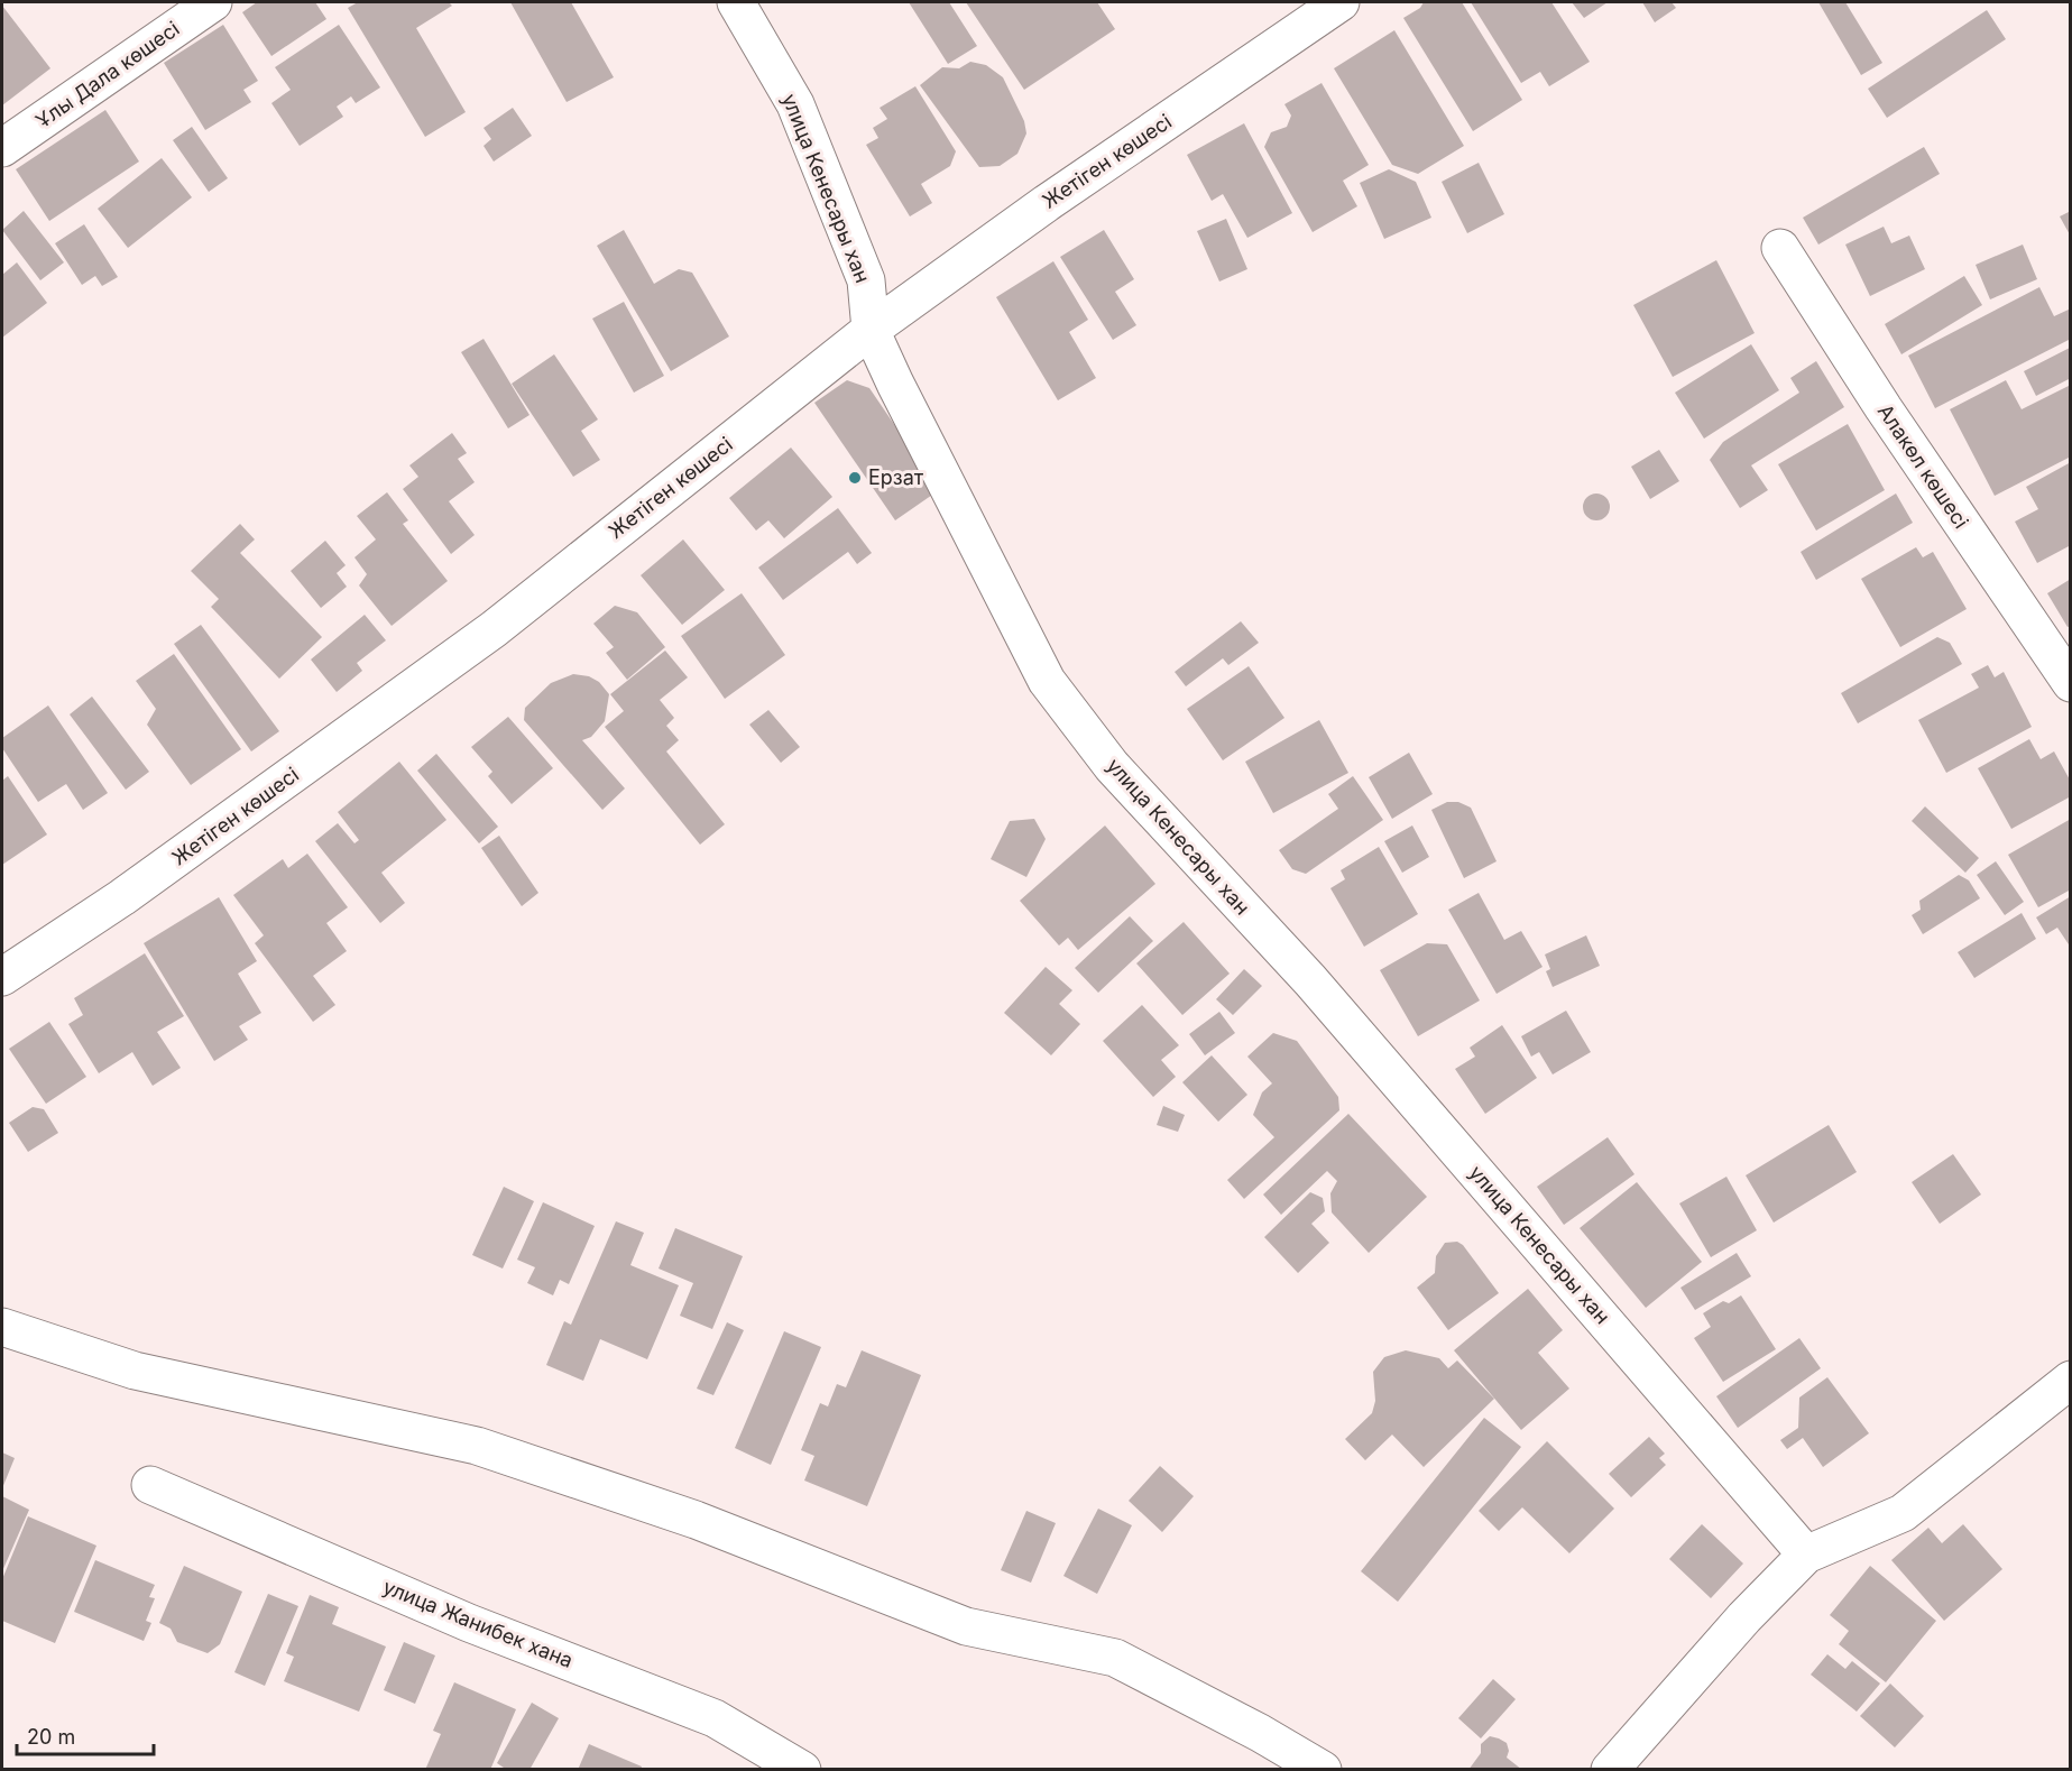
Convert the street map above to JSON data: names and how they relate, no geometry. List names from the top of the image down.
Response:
{
  "streets": {
    "street": [
      "Ұлы Дала көшесі",
      "Жетіген көшесі",
      "улица Кенесары хан",
      "Алакөл көшесі",
      "улица Жанибек хана"
    ]
  },
  "crossings": [
    ["Жетіген көшесі", "улица Кенесары хан"]
  ],
  "places": ["Ерзат"],
  "scale_bar": "20 m"
}
